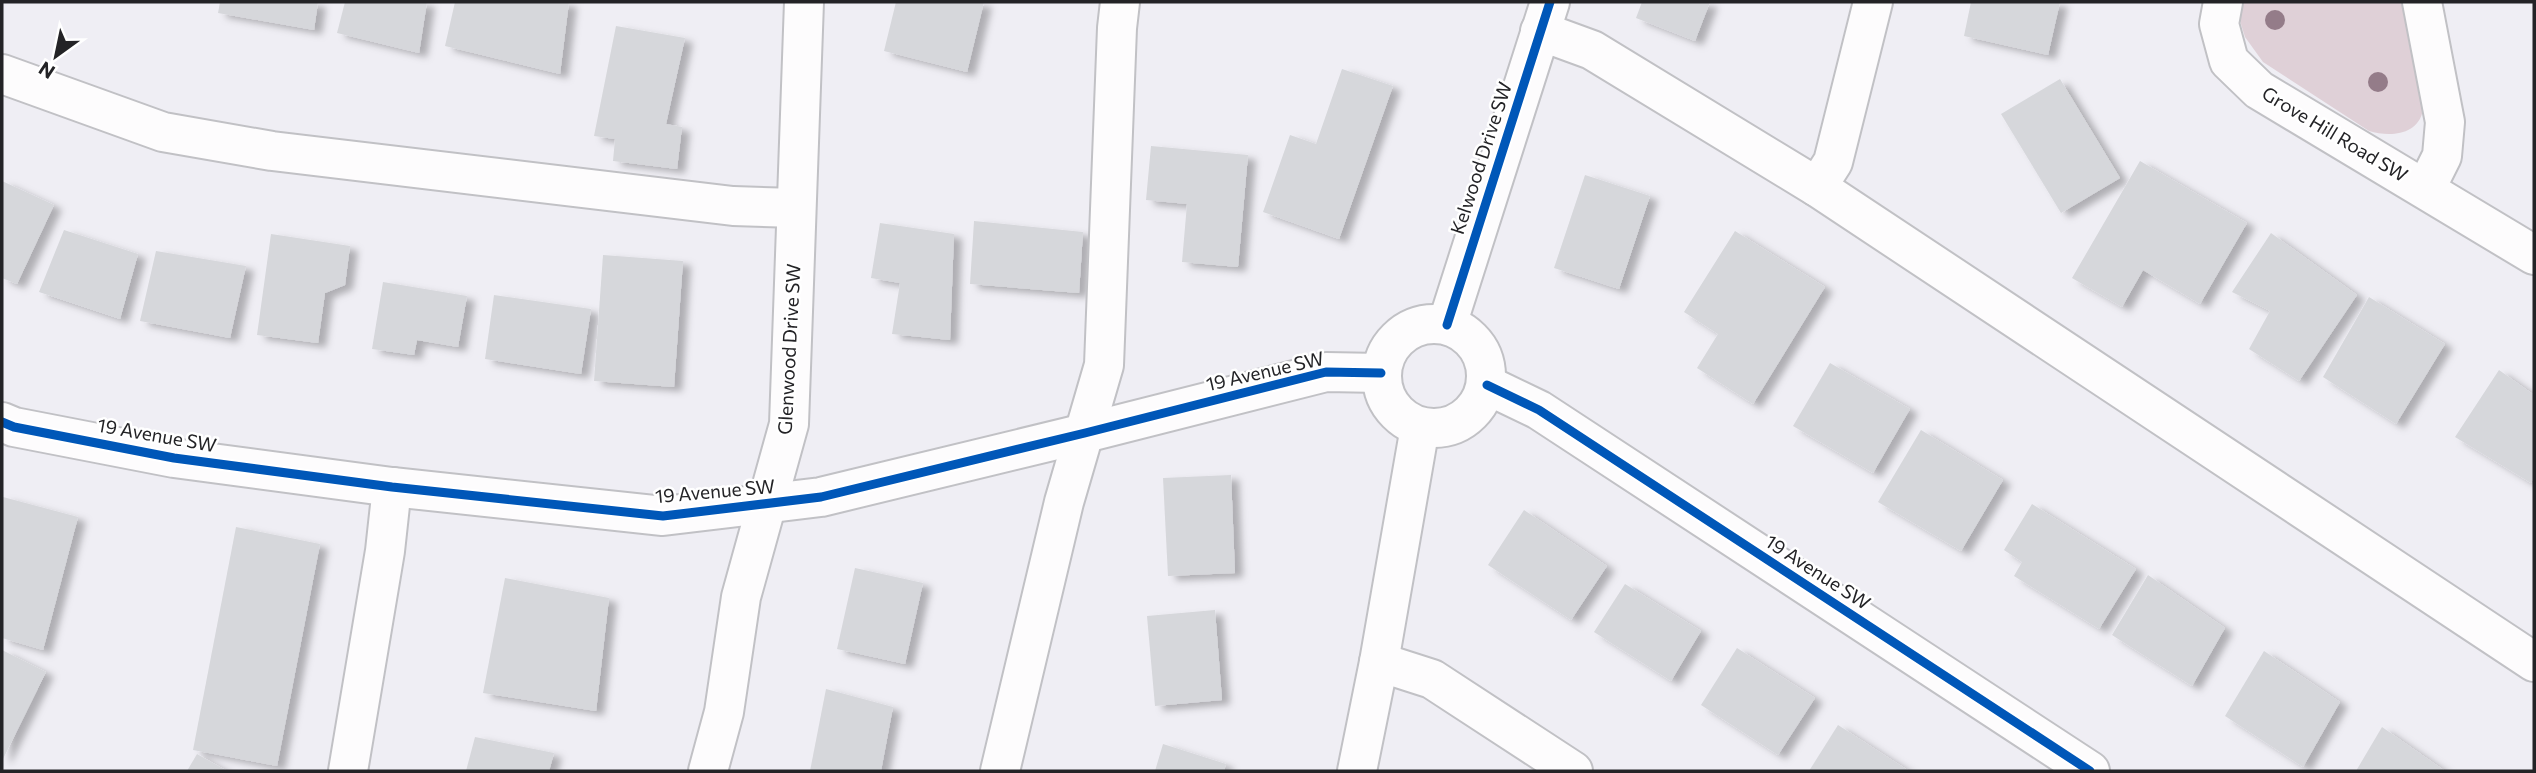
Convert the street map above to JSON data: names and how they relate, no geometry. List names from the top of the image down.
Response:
{
  "streets": {
    "street": [
      "Grove Hill Road SW",
      "Kelwood Drive SW",
      "Glenwood Drive SW",
      "19 Avenue SW"
    ]
  },
  "crossings": [
    ["Kelwood Drive SW", "19 Avenue SW"],
    ["Glenwood Drive SW", "19 Avenue SW"]
  ],
  "north": "bottom left"
}
